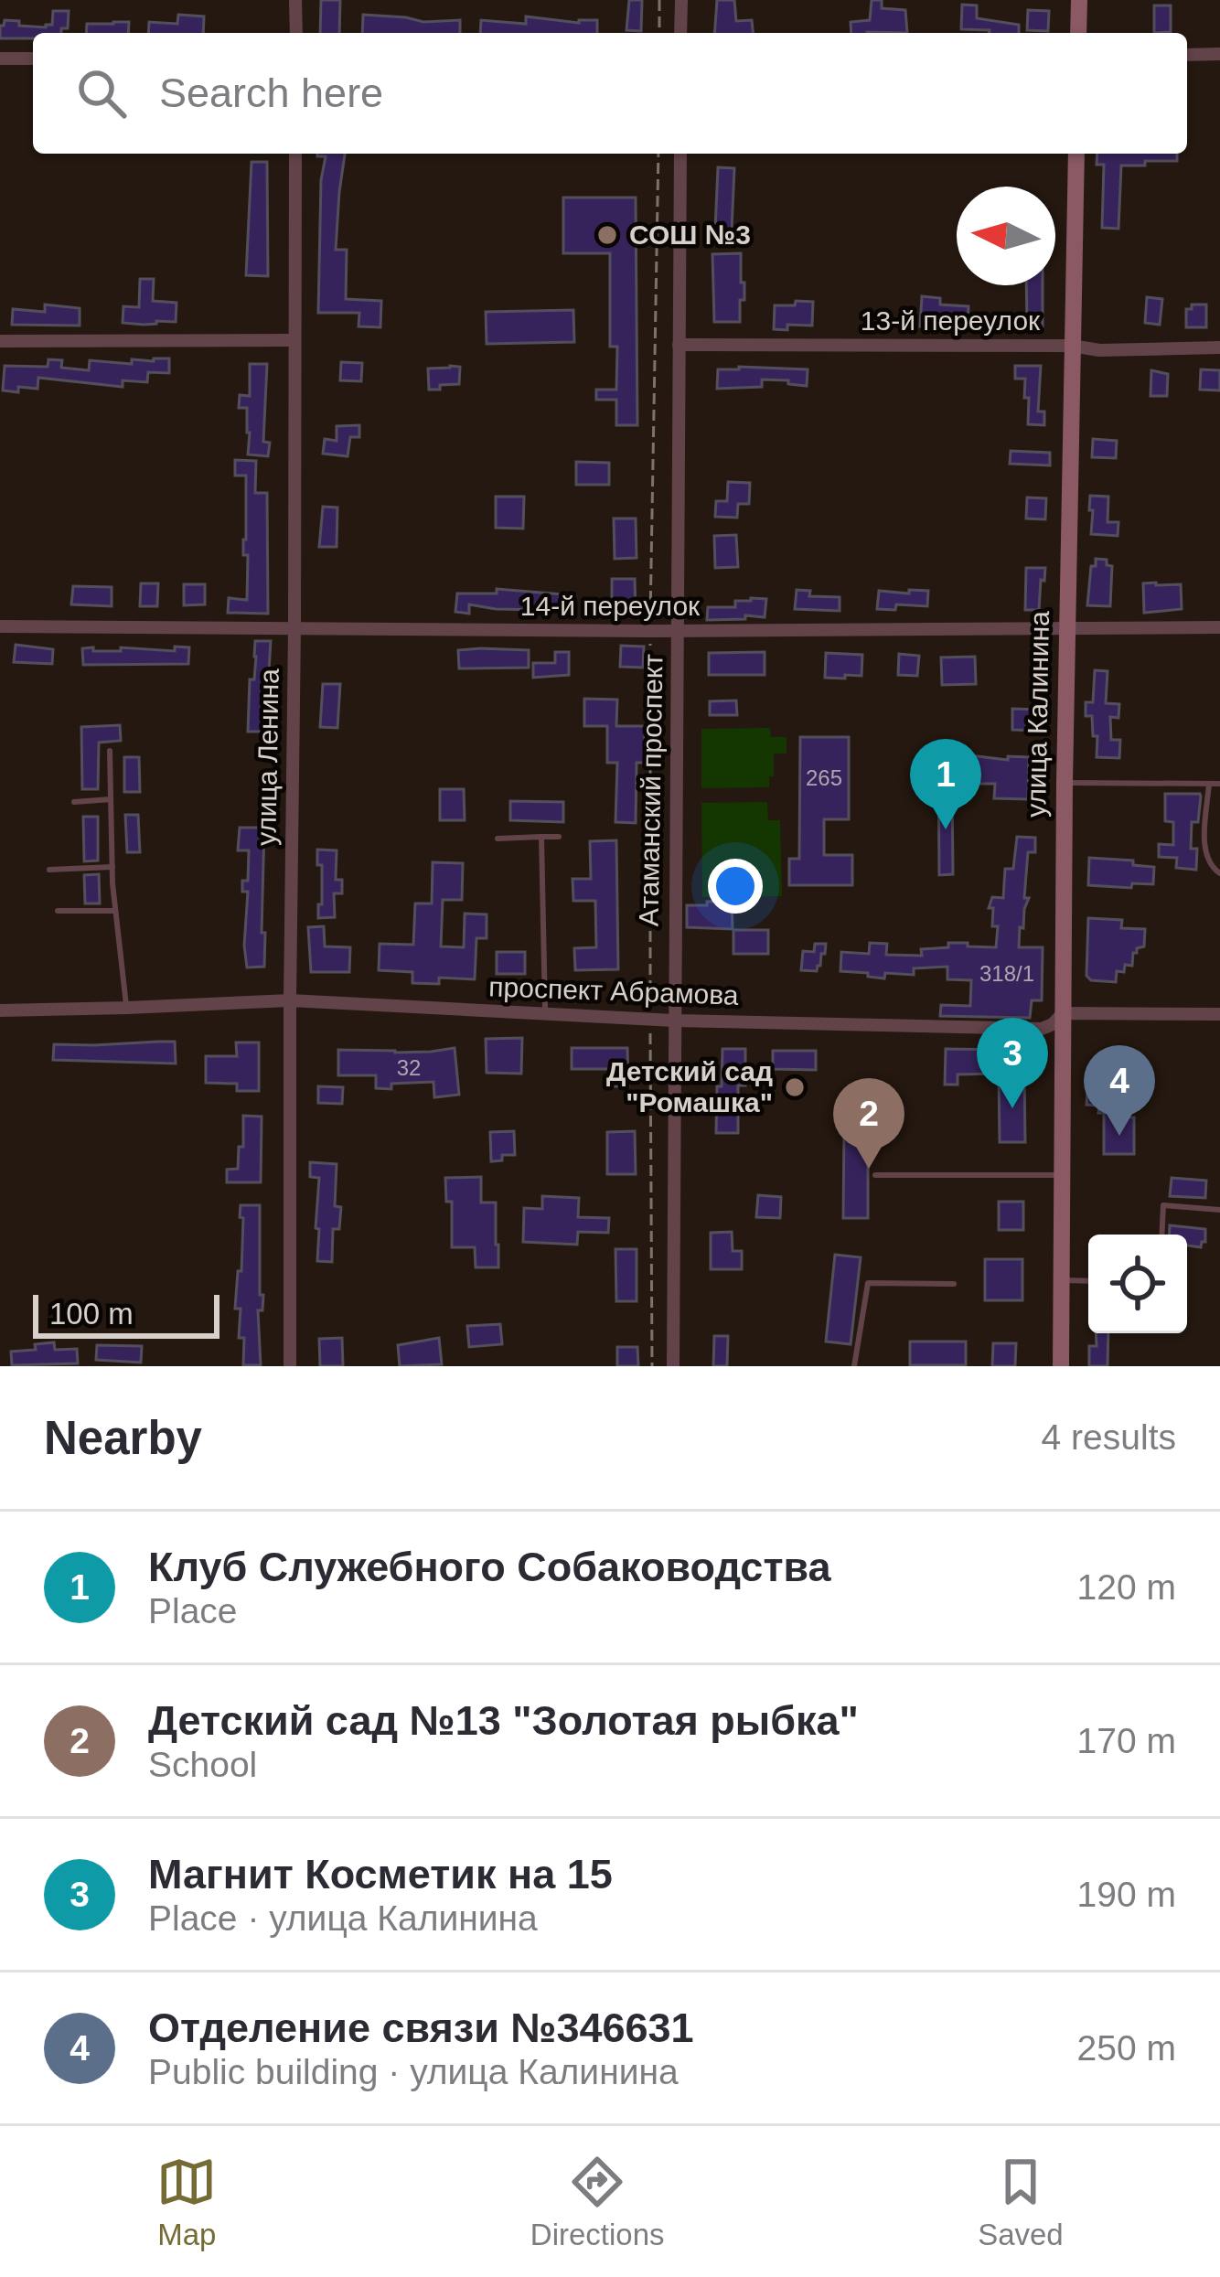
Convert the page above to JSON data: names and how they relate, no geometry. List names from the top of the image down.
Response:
{
  "streets": {
    "main road": ["улица Калинина"],
    "street": [
      "13-й переулок",
      "14-й переулок",
      "улица Ленина",
      "Атаманский проспект",
      "проспект Абрамова"
    ]
  },
  "crossings": [
    ["13-й переулок", "улица Калинина"],
    ["13-й переулок", "Атаманский проспект"],
    ["14-й переулок", "улица Калинина"],
    ["14-й переулок", "улица Ленина"],
    ["14-й переулок", "Атаманский проспект"],
    ["улица Калинина", "проспект Абрамова"],
    ["улица Ленина", "проспект Абрамова"],
    ["Атаманский проспект", "проспект Абрамова"]
  ],
  "places": ["СОШ №3", "Детский сад \"Ромашка\""],
  "house_numbers": ["265", "318/1", "32"],
  "scale_bar": "100 m",
  "north": "left",
  "page": {
    "search": "Search here",
    "pins": [
      "1",
      "3",
      "4",
      "2"
    ],
    "scale": "100 m",
    "heading": ["Nearby", "4 results"],
    "list": [
      {
        "mark": "1",
        "name": "Клуб Служебного Собаководства",
        "note": "Place",
        "value": "120 m"
      },
      {
        "mark": "2",
        "name": "Детский сад №13 \"Золотая рыбка\"",
        "note": "School",
        "value": "170 m"
      },
      {
        "mark": "3",
        "name": "Магнит Косметик на 15",
        "note": "Place · улица Калинина",
        "value": "190 m"
      },
      {
        "mark": "4",
        "name": "Отделение связи №346631",
        "note": "Public building · улица Калинина",
        "value": "250 m"
      }
    ],
    "nav": ["Map", "Directions", "Saved"]
  }
}
